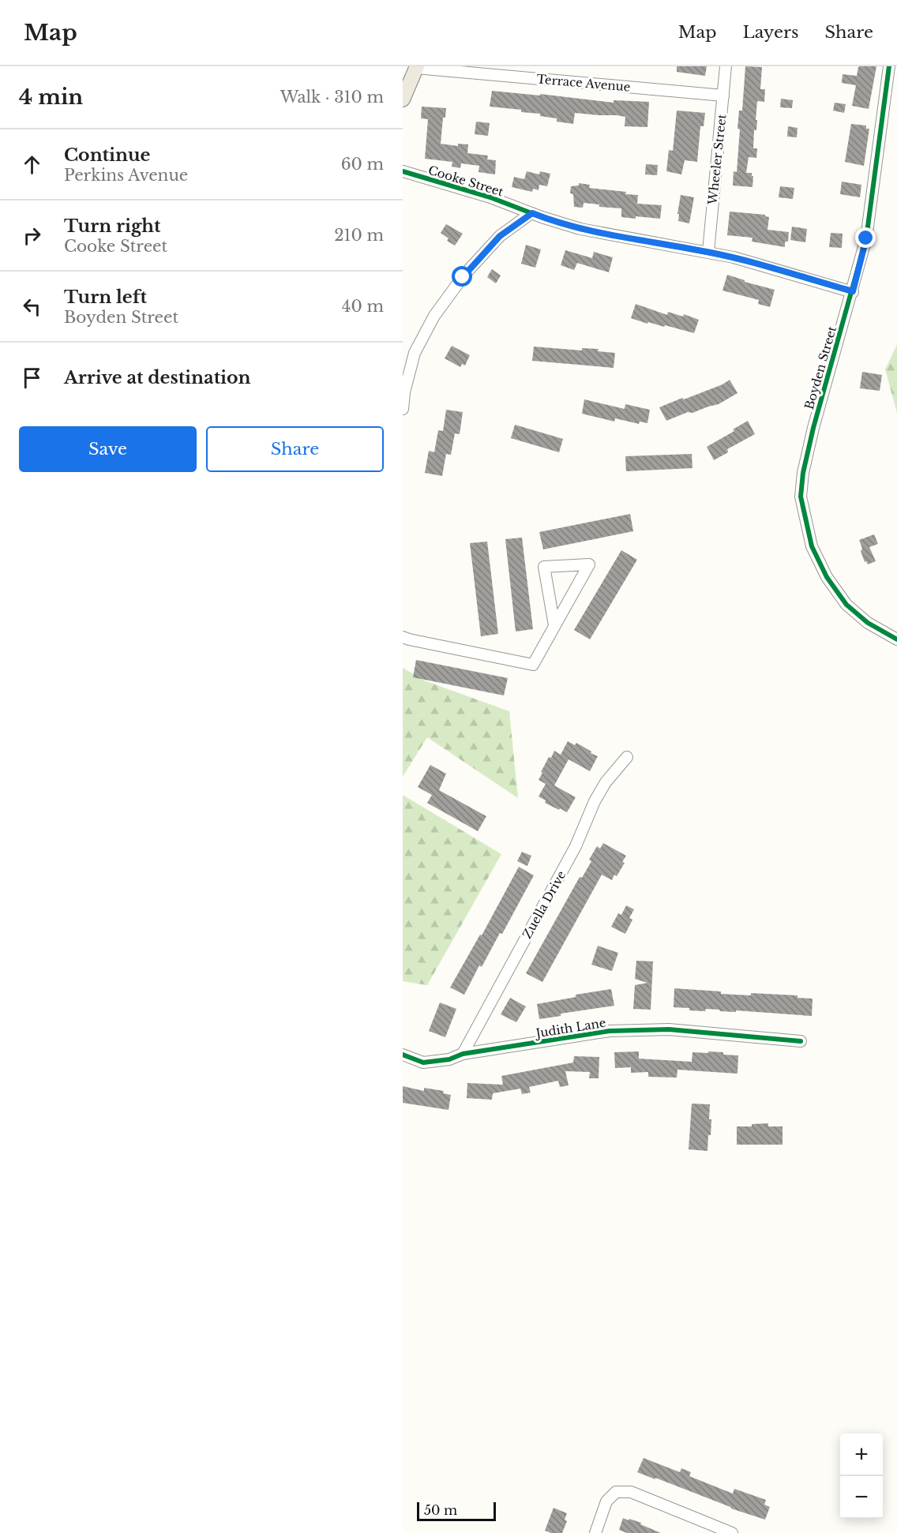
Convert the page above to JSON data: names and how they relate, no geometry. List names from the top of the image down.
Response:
{
  "streets": {
    "street": [
      "Terrace Avenue",
      "Wheeler Street",
      "Cooke Street",
      "Boyden Street",
      "Zuella Drive",
      "Judith Lane"
    ]
  },
  "crossings": [
    ["Terrace Avenue", "Wheeler Street"],
    ["Wheeler Street", "Cooke Street"],
    ["Cooke Street", "Boyden Street"],
    ["Zuella Drive", "Judith Lane"]
  ],
  "scale_bar": "50 m",
  "page": {
    "header": "Map",
    "nav": ["Map", "Layers", "Share"],
    "heading": ["4 min", "Walk · 310 m"],
    "list": [
      ["Continue", "Perkins Avenue", "60 m"],
      ["Turn right", "Cooke Street", "210 m"],
      ["Turn left", "Boyden Street", "40 m"],
      "Arrive at destination"
    ],
    "buttons": ["Save", "Share"],
    "map_buttons": ["+", "−"],
    "scale": "50 m"
  }
}
